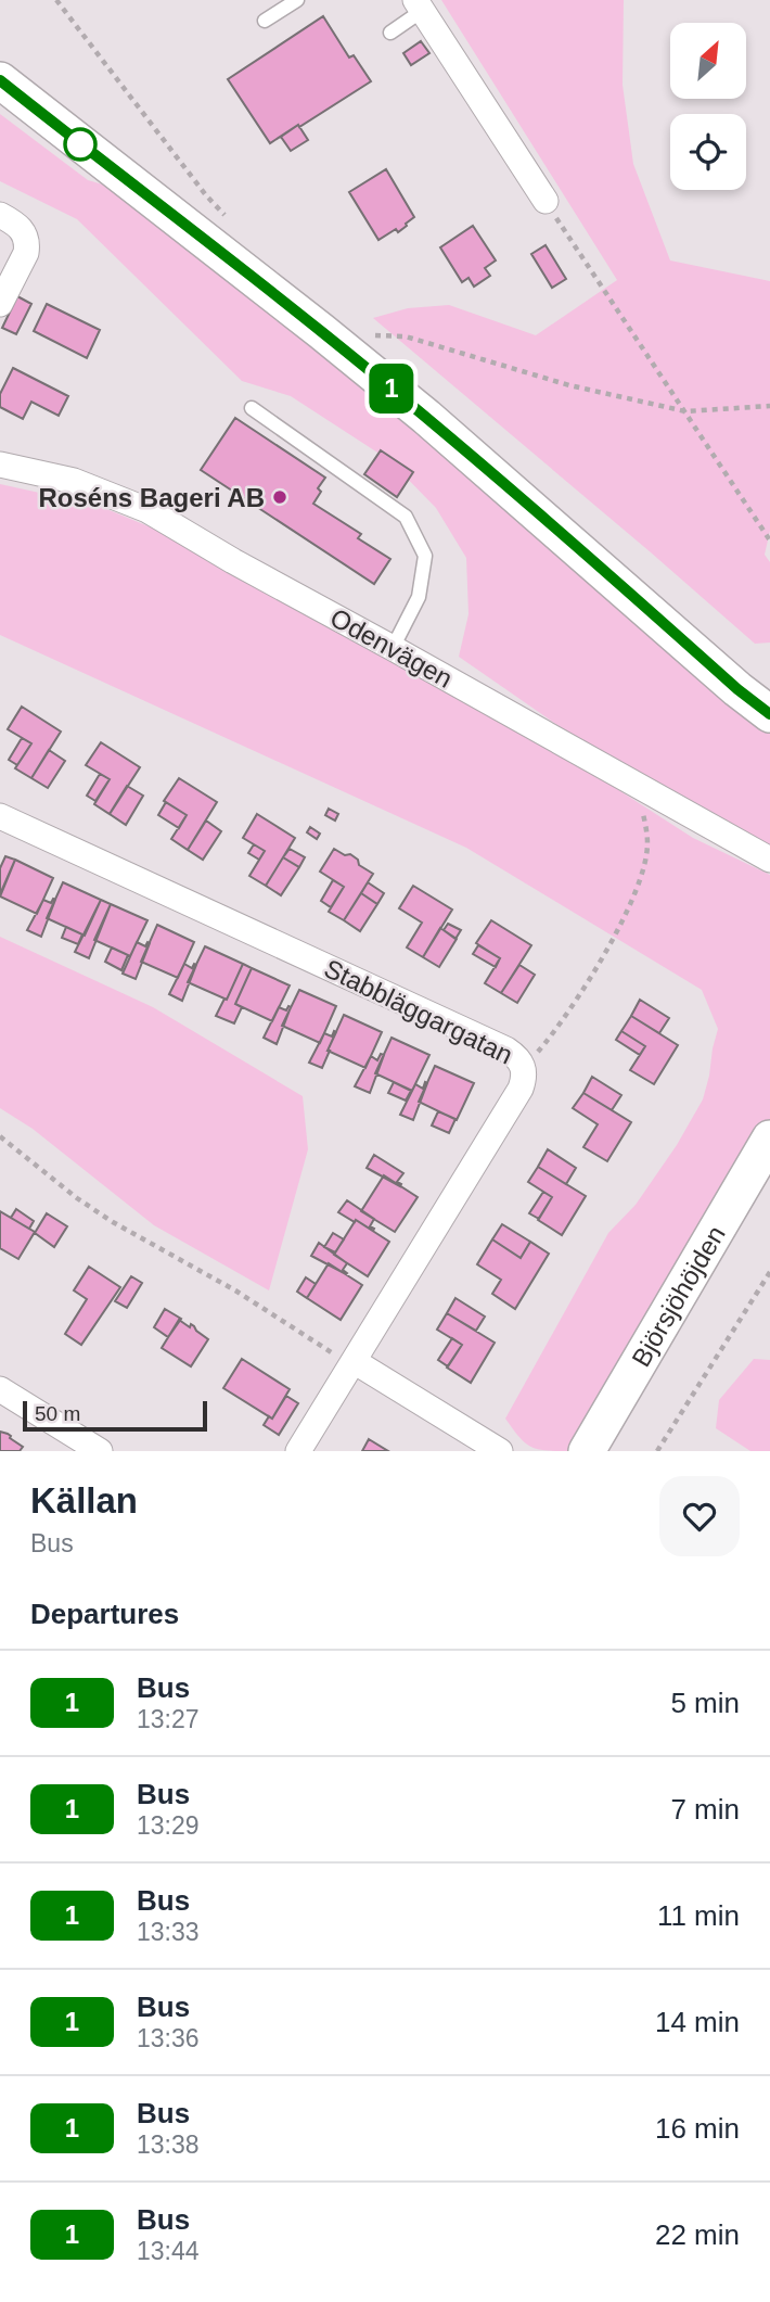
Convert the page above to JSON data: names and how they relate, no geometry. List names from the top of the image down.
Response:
{
  "streets": {
    "main road": ["Björsjöhöjden"],
    "street": ["Odenvägen", "Stabbläggargatan"]
  },
  "places": ["Roséns Bageri AB"],
  "lines": ["bus line 1"],
  "scale_bar": "50 m",
  "north": "top right",
  "page": {
    "on_map": "1",
    "scale": "50 m",
    "heading": [
      ["Källan", "Bus"],
      "Departures"
    ],
    "list": [
      {
        "mark": "1",
        "name": "Bus",
        "note": "13:27",
        "value": "5 min"
      },
      {
        "mark": "1",
        "name": "Bus",
        "note": "13:29",
        "value": "7 min"
      },
      {
        "mark": "1",
        "name": "Bus",
        "note": "13:33",
        "value": "11 min"
      },
      {
        "mark": "1",
        "name": "Bus",
        "note": "13:36",
        "value": "14 min"
      },
      {
        "mark": "1",
        "name": "Bus",
        "note": "13:38",
        "value": "16 min"
      },
      {
        "mark": "1",
        "name": "Bus",
        "note": "13:44",
        "value": "22 min"
      }
    ]
  }
}
